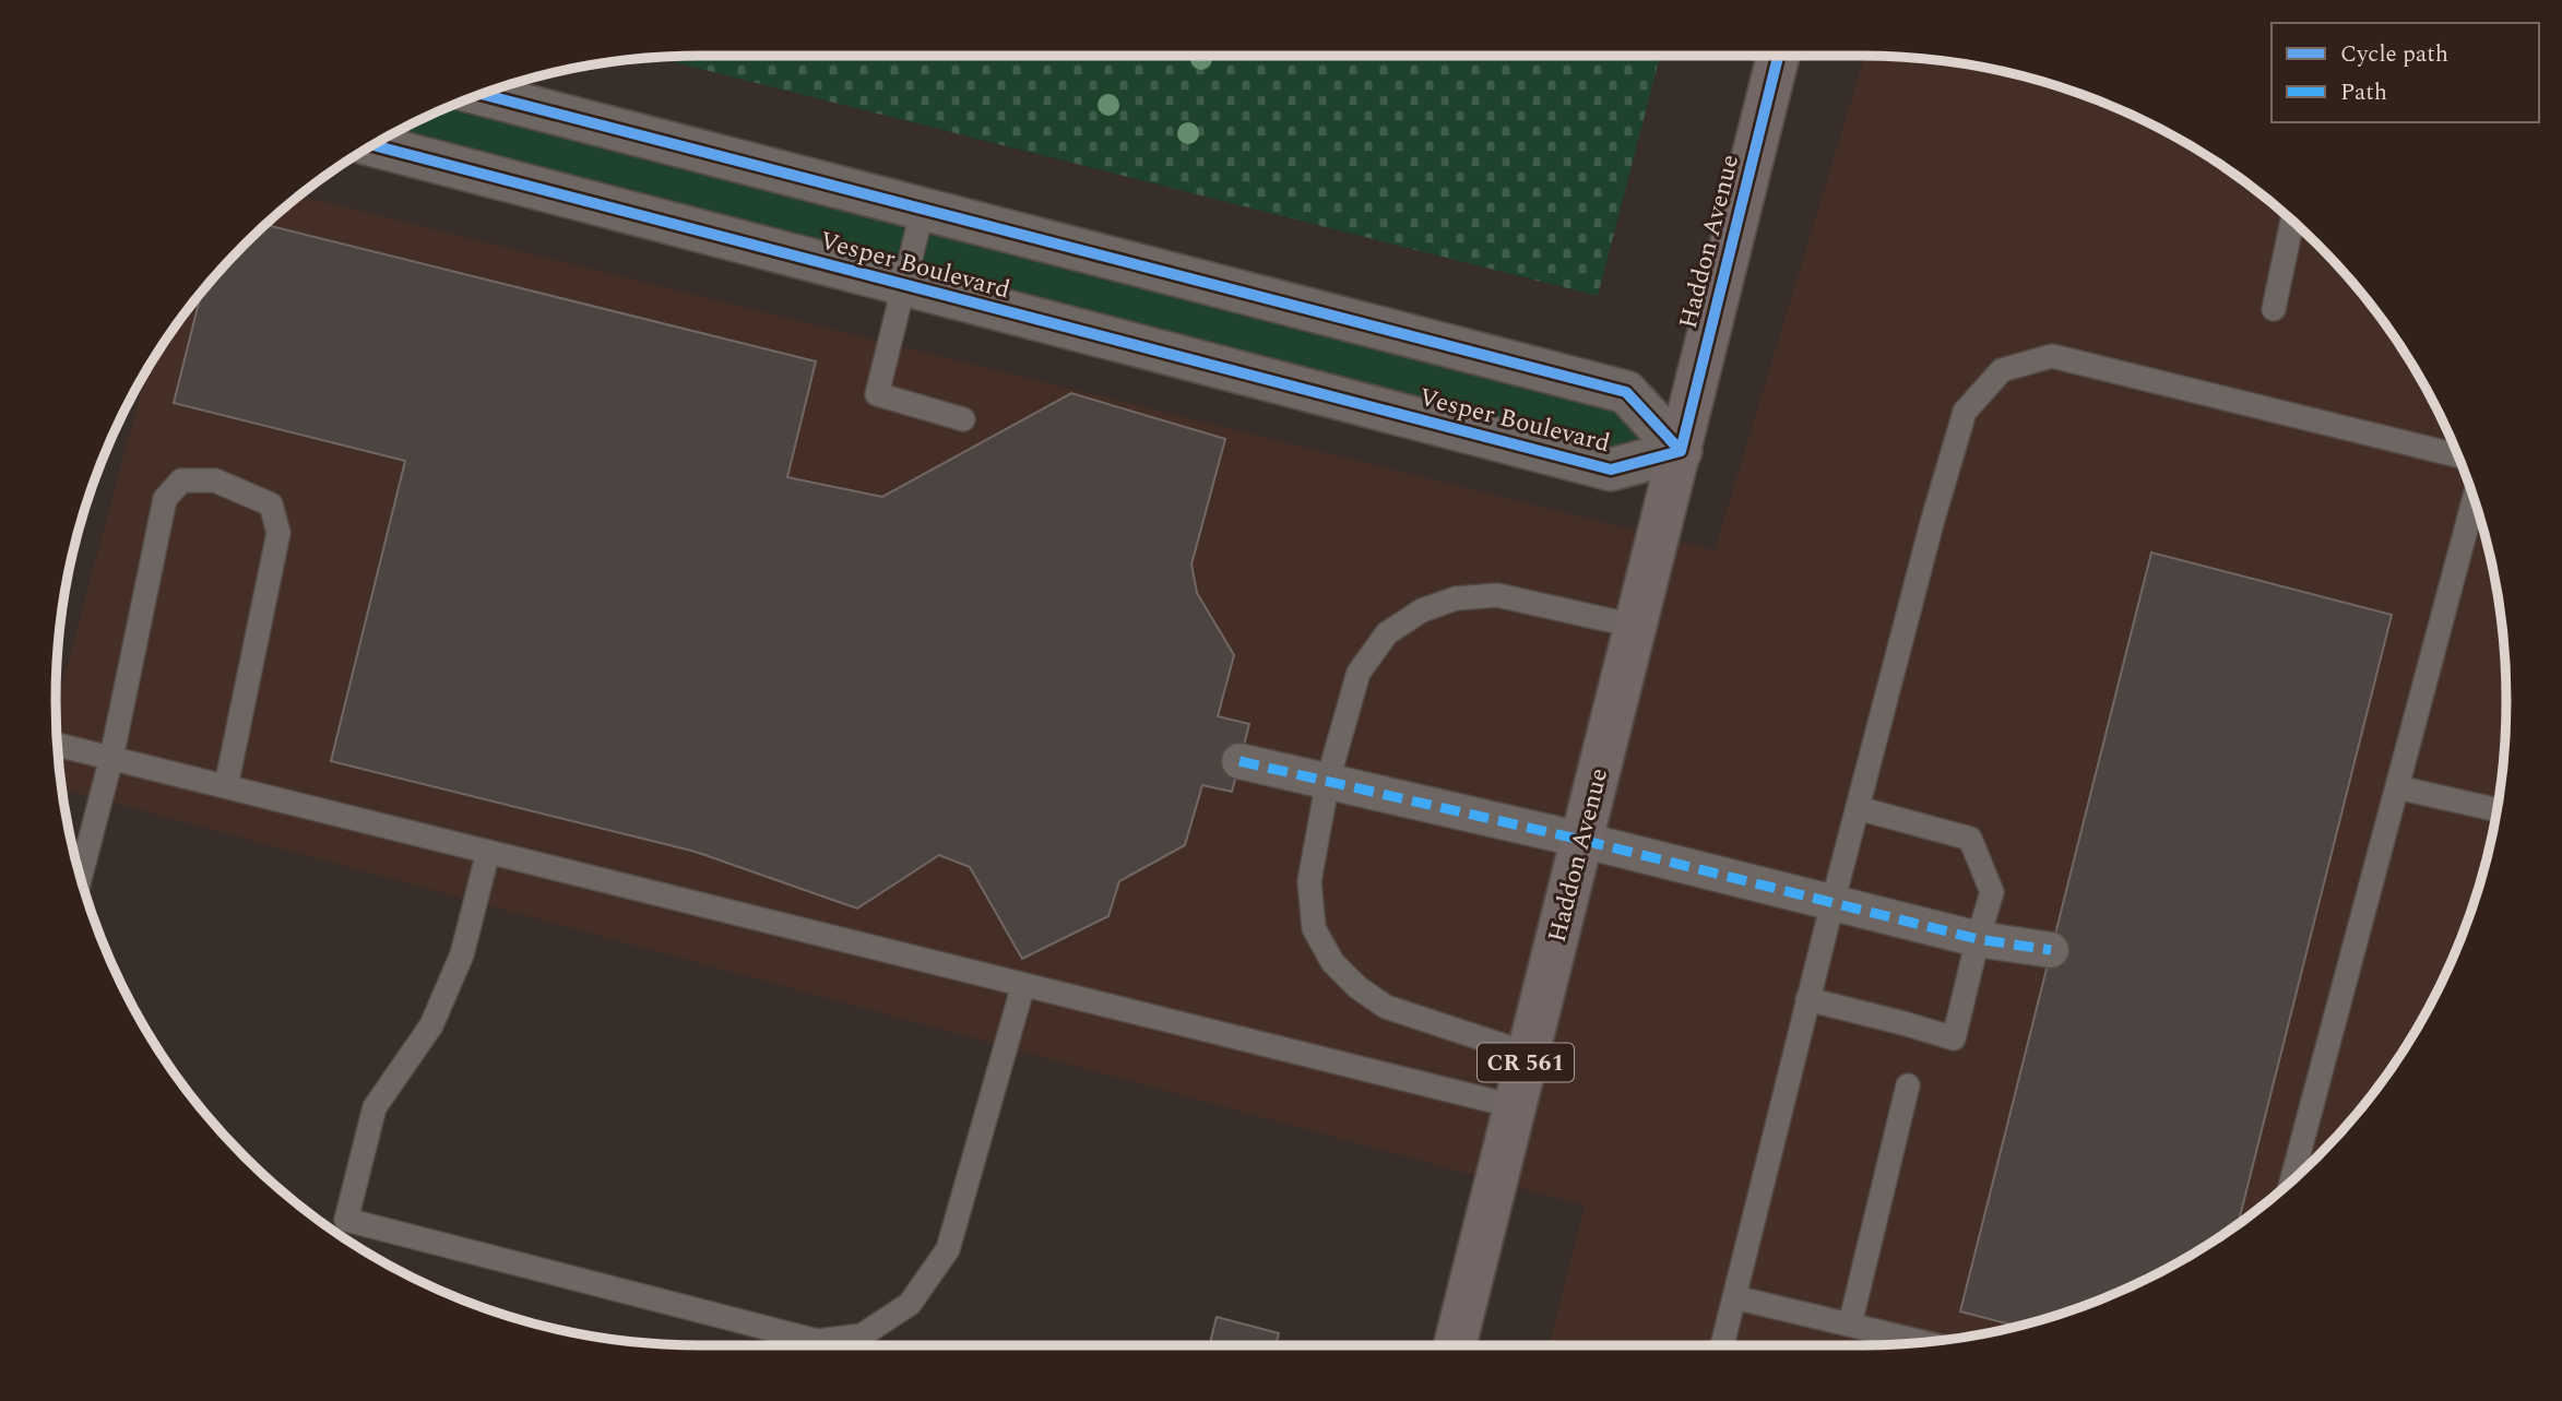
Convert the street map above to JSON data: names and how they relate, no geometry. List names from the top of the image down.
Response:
{
  "streets": {
    "main road": ["Haddon Avenue", "CR 561"],
    "street": ["Vesper Boulevard"]
  },
  "crossings": [
    ["Haddon Avenue", "Vesper Boulevard"]
  ],
  "legend": ["Cycle path", "Path"]
}
